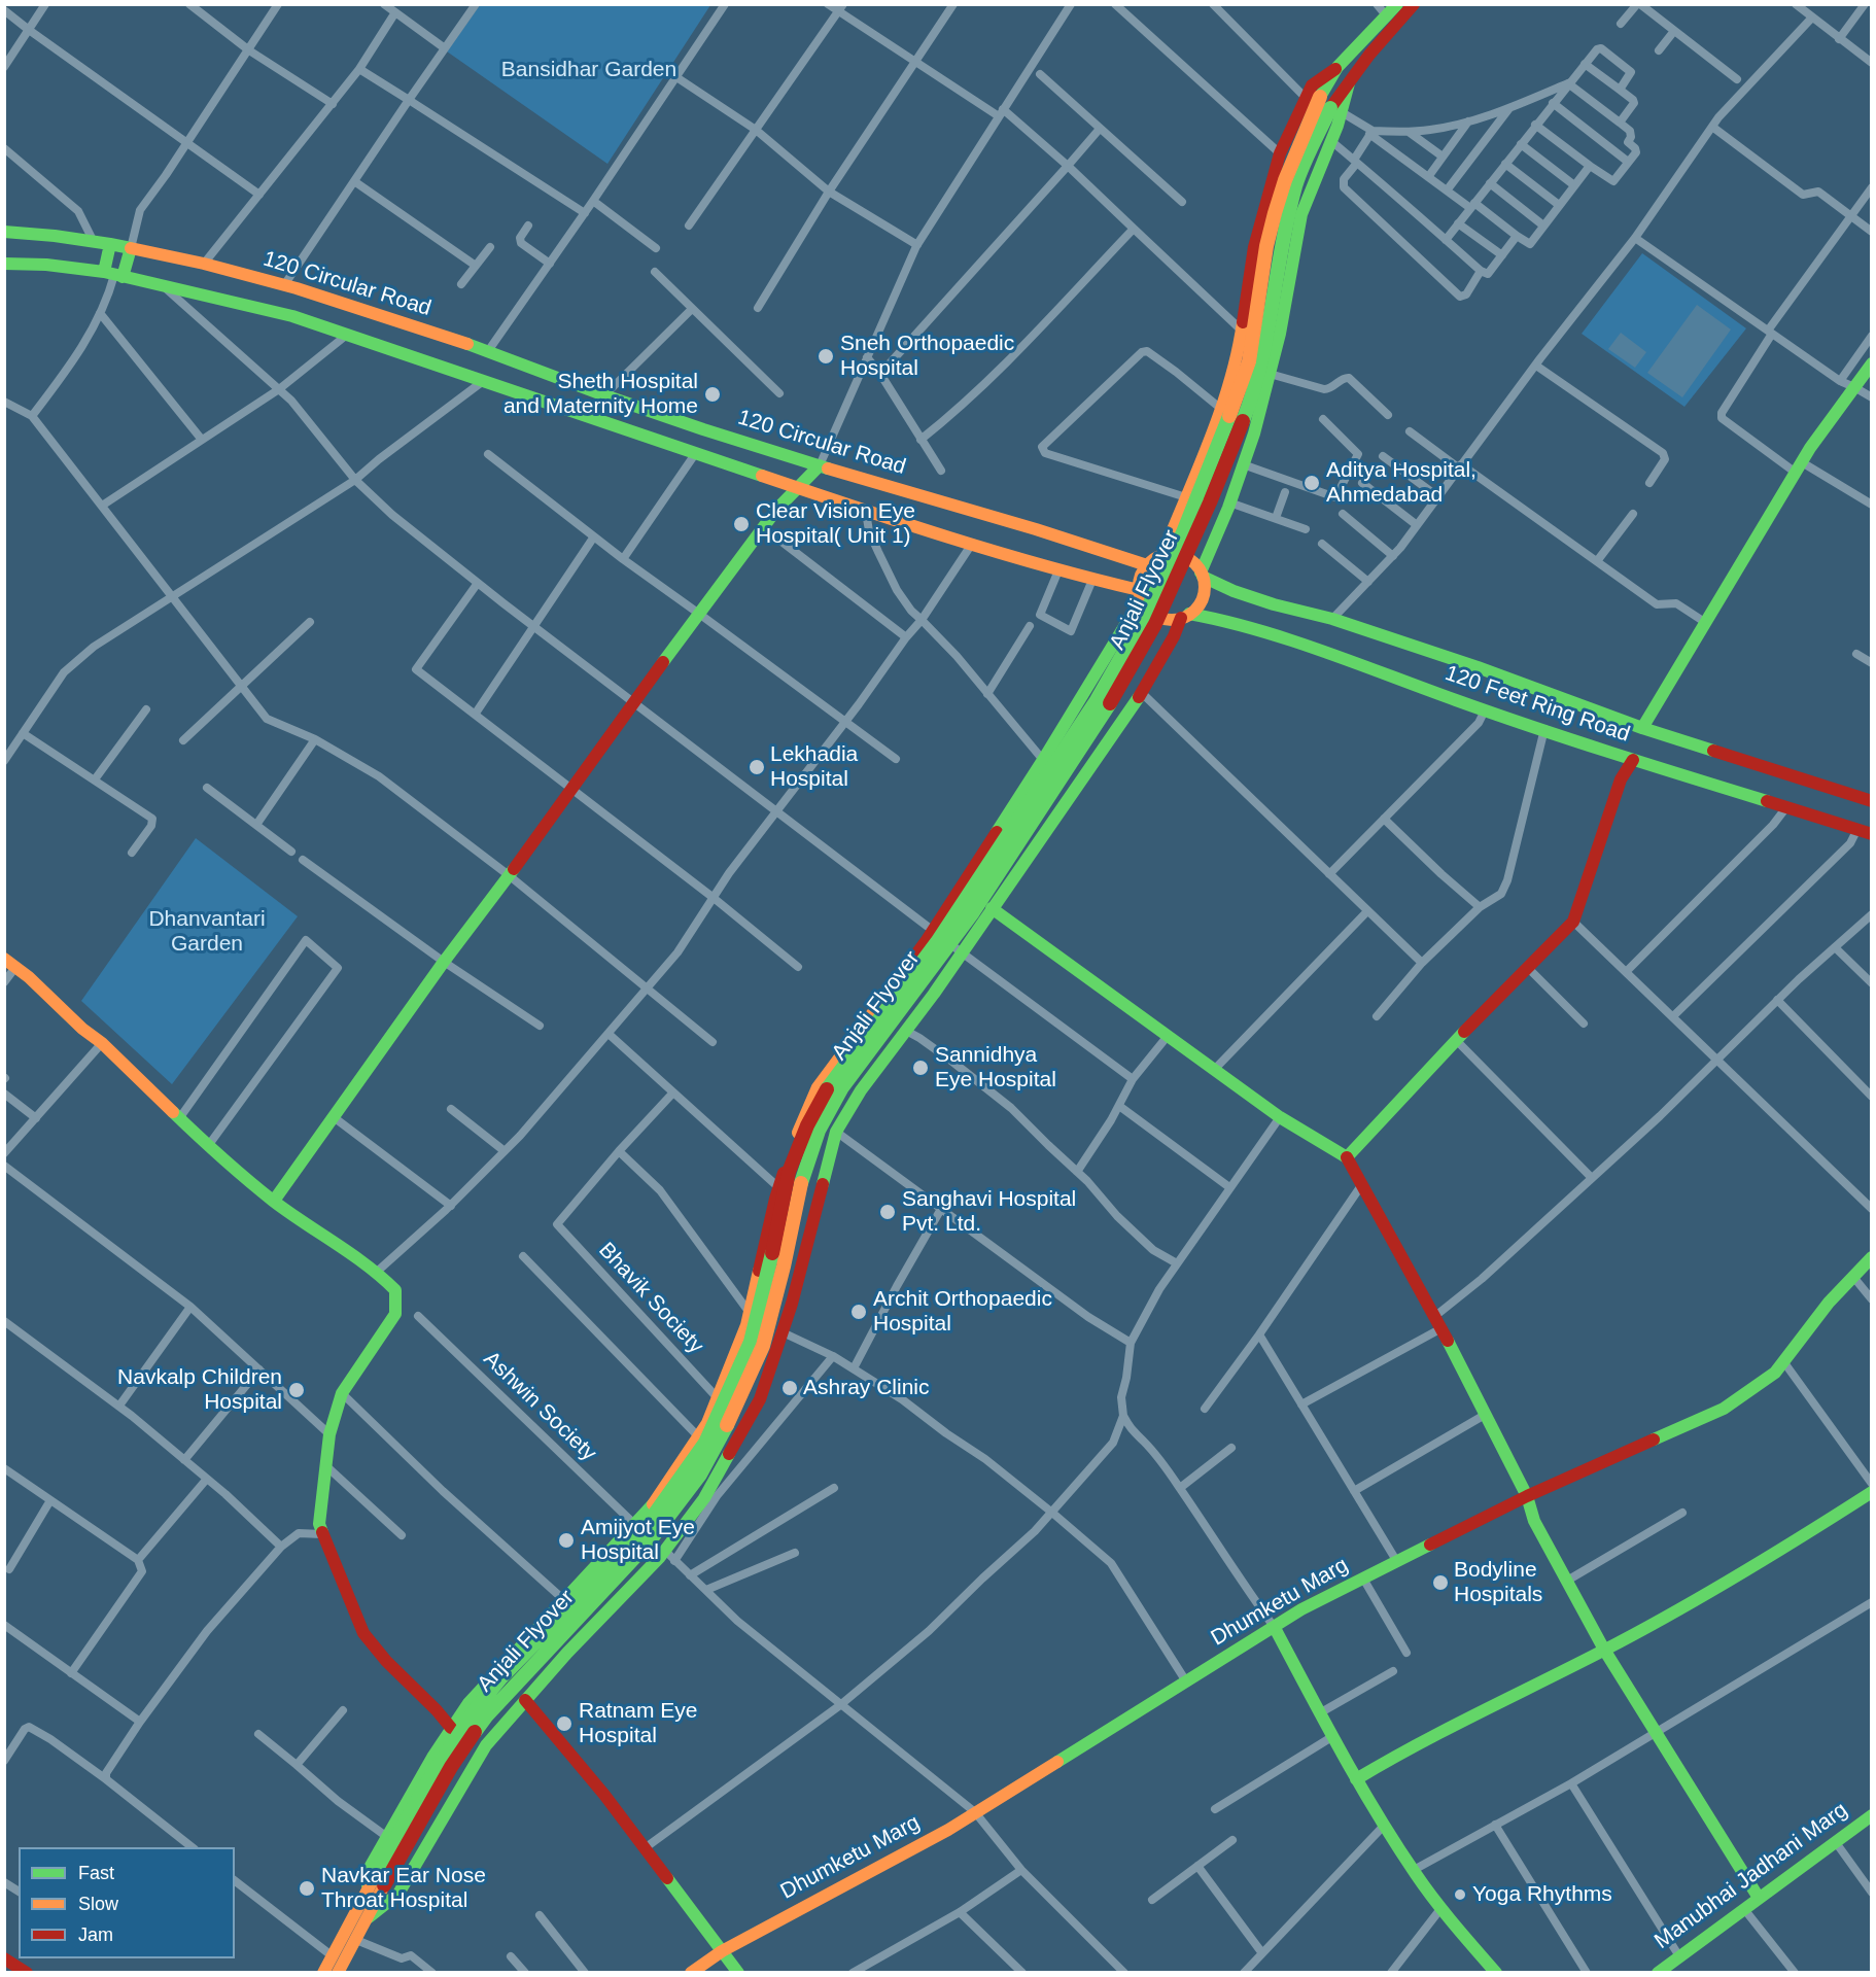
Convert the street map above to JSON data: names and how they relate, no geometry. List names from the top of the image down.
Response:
{
  "streets": {
    "street": [
      "120 Circular Road",
      "Anjali Flyover",
      "120 Feet Ring Road",
      "Bhavik Society",
      "Ashwin Society",
      "Dhumketu Marg",
      "Manubhai Jadhani Marg"
    ]
  },
  "crossings": [
    ["120 Circular Road", "120 Feet Ring Road"]
  ],
  "parks": ["Bansidhar Garden", "Dhanvantari Garden"],
  "places": [
    "Sneh Orthopaedic Hospital",
    "Sheth Hospital and Maternity Home",
    "Aditya Hospital, Ahmedabad",
    "Clear Vision Eye Hospital( Unit 1)",
    "Lekhadia Hospital",
    "Sannidhya Eye Hospital",
    "Sanghavi Hospital Pvt. Ltd.",
    "Archit Orthopaedic Hospital",
    "Ashray Clinic",
    "Navkalp Children Hospital",
    "Amijyot Eye Hospital",
    "Bodyline Hospitals",
    "Ratnam Eye Hospital",
    "Navkar Ear Nose Throat Hospital",
    "Yoga Rhythms"
  ],
  "legend": ["Fast", "Slow", "Jam"]
}
